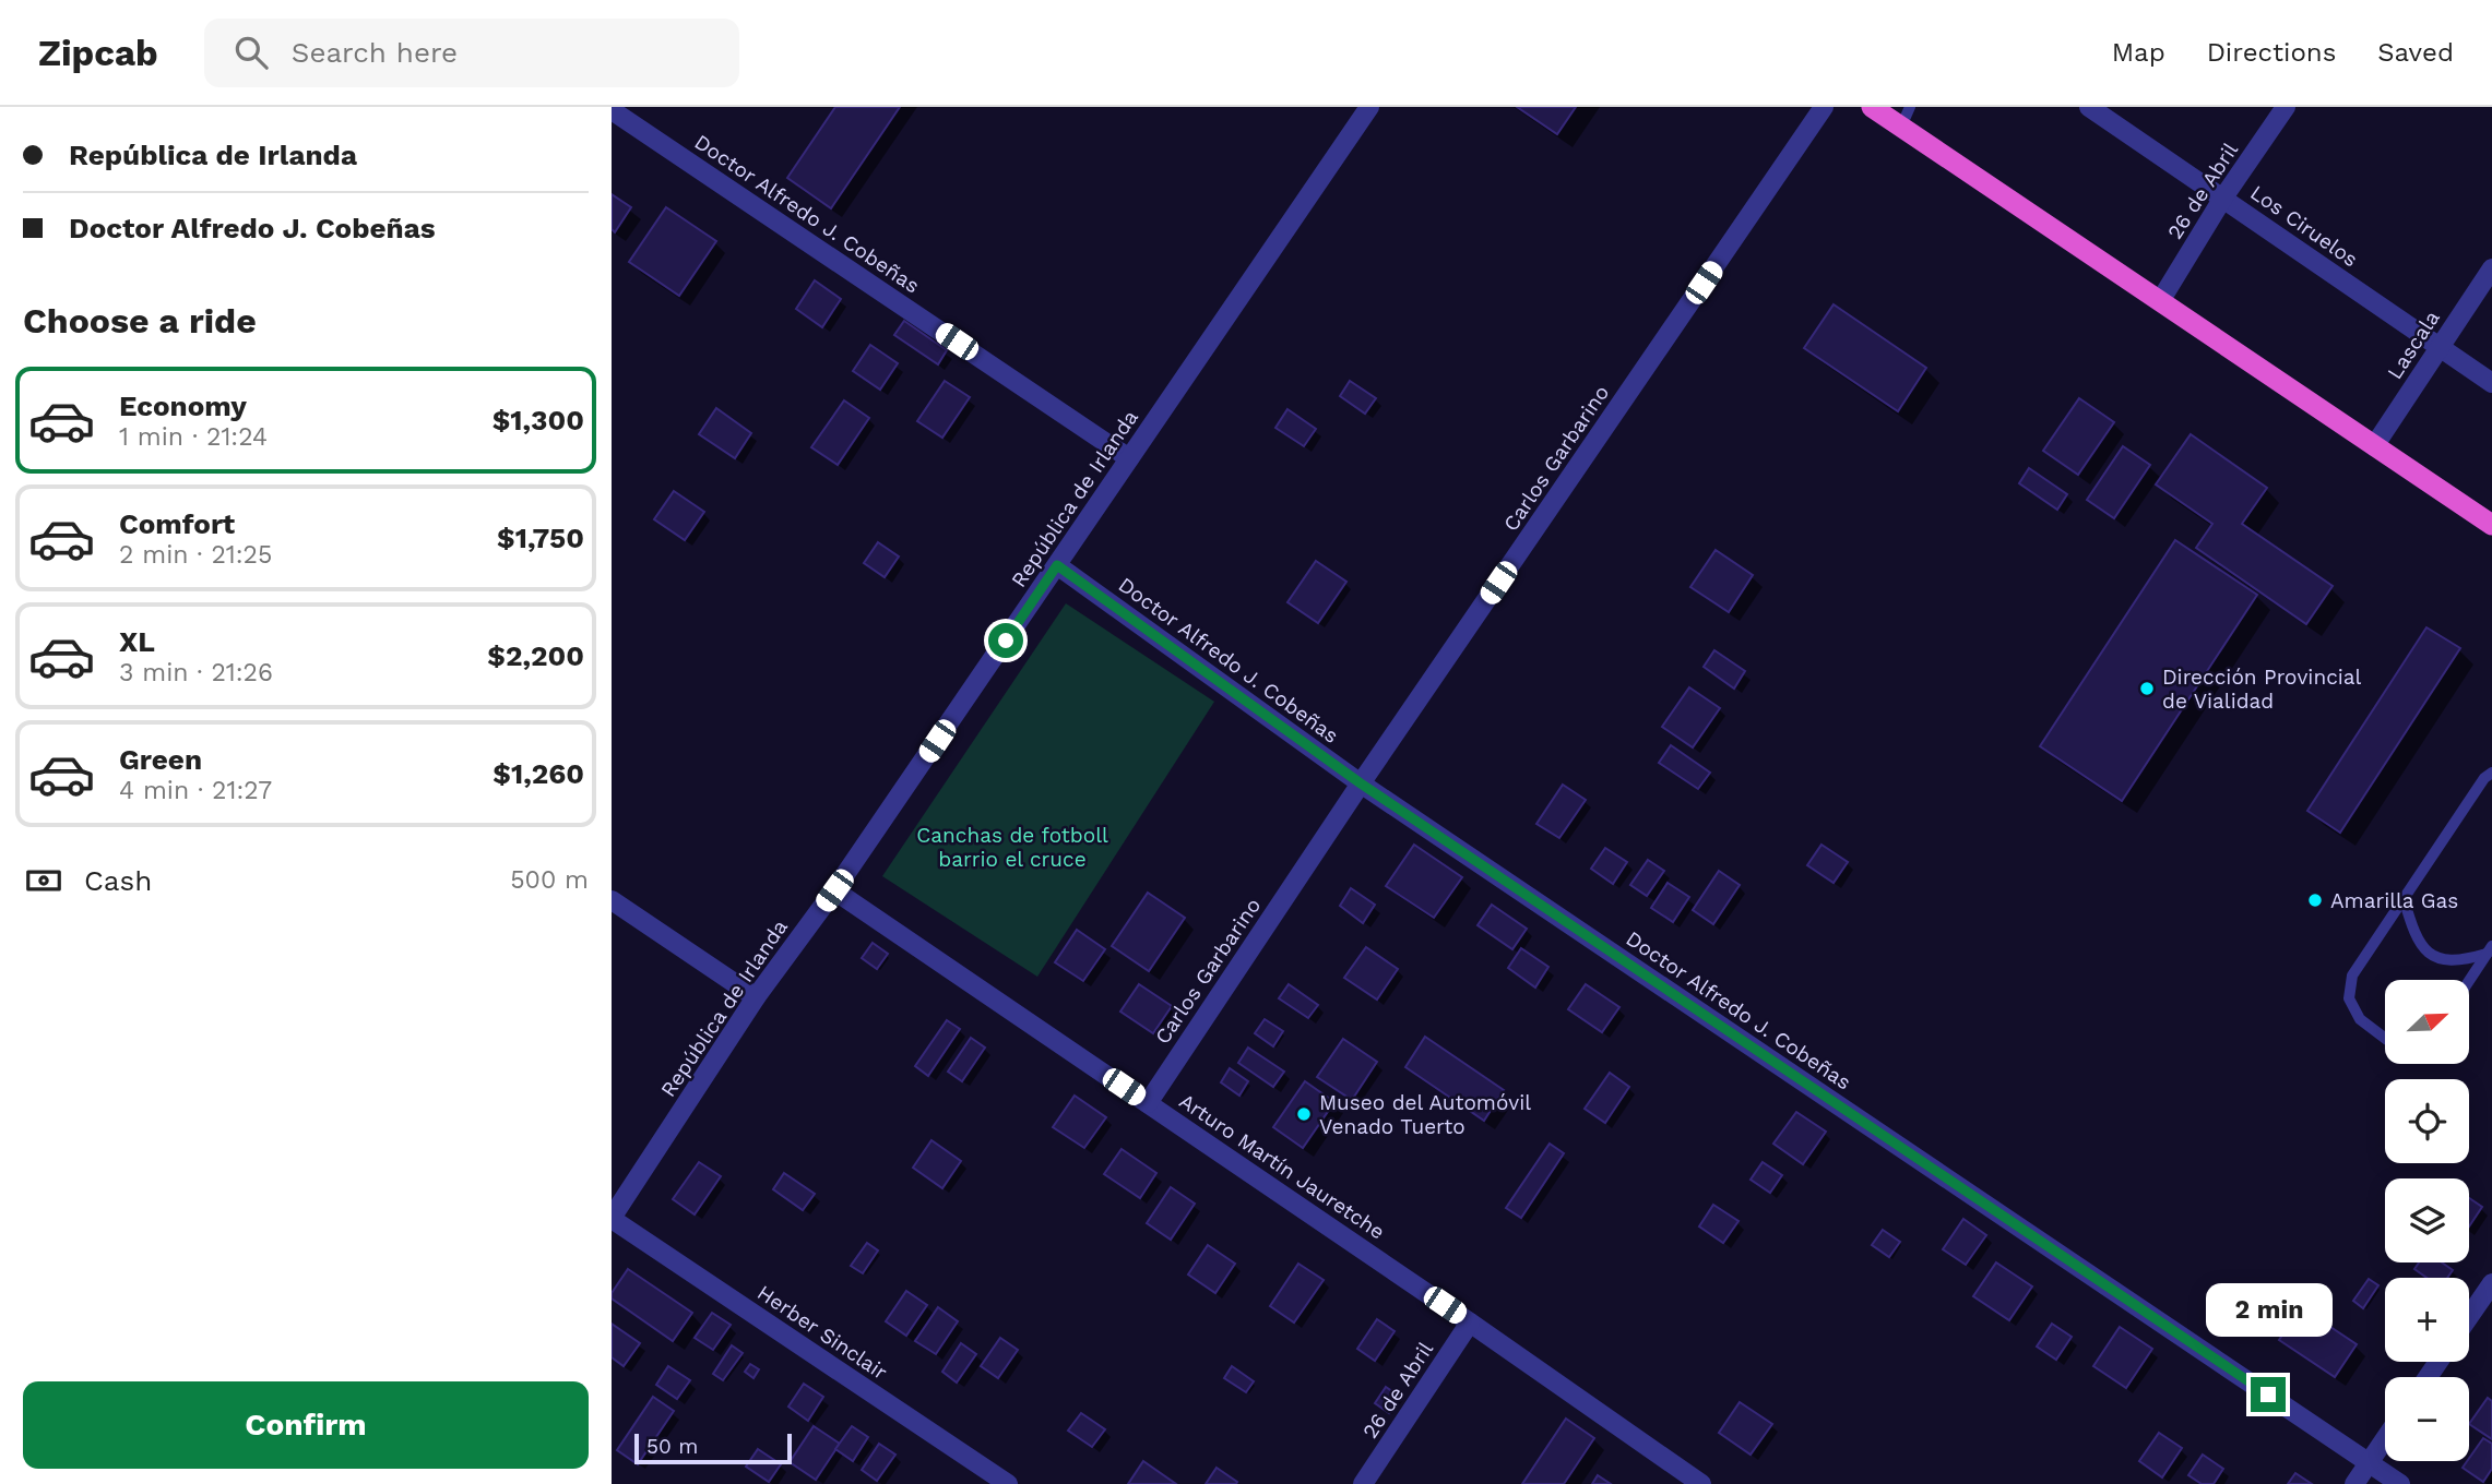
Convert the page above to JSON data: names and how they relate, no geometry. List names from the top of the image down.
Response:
{
  "streets": {
    "street": [
      "26 de Abril",
      "Doctor Alfredo J. Cobeñas",
      "Los Ciruelos",
      "Lascala",
      "Carlos Garbarino",
      "República de Irlanda",
      "Arturo Martín Jauretche",
      "Herber Sinclair"
    ]
  },
  "crossings": [
    ["26 de Abril", "Los Ciruelos"],
    ["26 de Abril", "Arturo Martín Jauretche"],
    ["Doctor Alfredo J. Cobeñas", "Carlos Garbarino"],
    ["Doctor Alfredo J. Cobeñas", "República de Irlanda"],
    ["Los Ciruelos", "Lascala"],
    ["Carlos Garbarino", "Arturo Martín Jauretche"],
    ["República de Irlanda", "Arturo Martín Jauretche"],
    ["República de Irlanda", "Herber Sinclair"]
  ],
  "parks": ["Canchas de fotboll barrio el cruce"],
  "places": ["Dirección Provincial de Vialidad", "Amarilla Gas", "Museo del Automóvil Venado Tuerto"],
  "scale_bar": "50 m",
  "north": "top right",
  "page": {
    "header": "Zipcab",
    "search": "Search here",
    "nav": ["Map", "Directions", "Saved"],
    "banner": ["República de Irlanda", "Doctor Alfredo J. Cobeñas"],
    "heading": "Choose a ride",
    "list": [
      {
        "name": "Economy",
        "note": "1 min · 21:24",
        "value": "$1,300"
      },
      {
        "name": "Comfort",
        "note": "2 min · 21:25",
        "value": "$1,750"
      },
      {
        "name": "XL",
        "note": "3 min · 21:26",
        "value": "$2,200"
      },
      {
        "name": "Green",
        "note": "4 min · 21:27",
        "value": "$1,260"
      }
    ],
    "pay": ["Cash", "500 m"],
    "map_buttons": ["+", "−"],
    "bubble": "2 min",
    "buttons": "Confirm",
    "scale": "50 m"
  }
}
